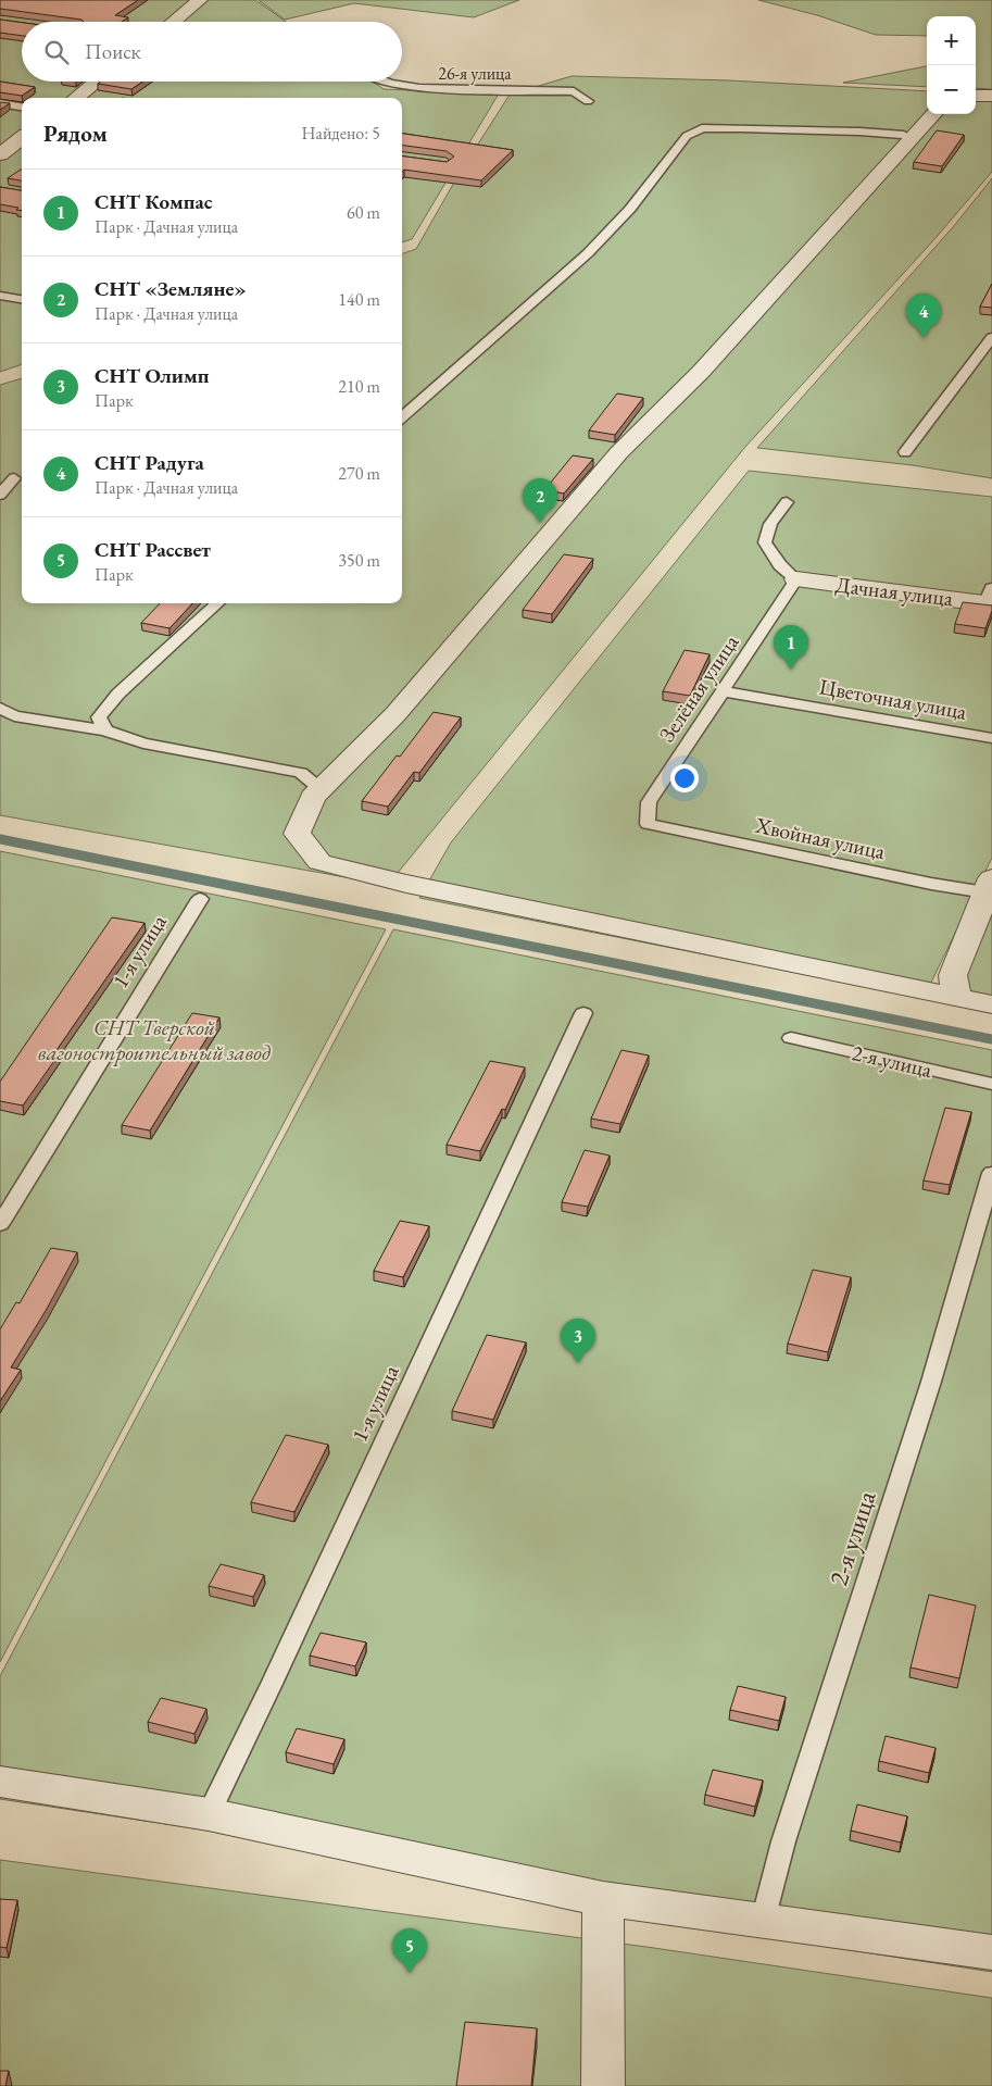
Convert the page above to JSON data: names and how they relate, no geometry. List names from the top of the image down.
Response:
{
  "streets": {
    "street": ["Дачная улица"],
    "lane": [
      "26-я улица",
      "Зелёная улица",
      "Цветочная улица",
      "Хвойная улица",
      "1-я улица",
      "2-я улица"
    ]
  },
  "crossings": [
    ["Дачная улица", "Зелёная улица"],
    ["Зелёная улица", "Цветочная улица"],
    ["Зелёная улица", "Хвойная улица"]
  ],
  "parks": ["СНТ Тверской вагоностроительный завод"],
  "page": {
    "map_buttons": ["+", "−"],
    "search": "Поиск",
    "heading": ["Рядом", "Найдено: 5"],
    "list": [
      {
        "mark": "1",
        "name": "СНТ Компас",
        "note": "Парк · Дачная улица",
        "value": "60 m"
      },
      {
        "mark": "2",
        "name": "СНТ «Земляне»",
        "note": "Парк · Дачная улица",
        "value": "140 m"
      },
      {
        "mark": "3",
        "name": "СНТ Олимп",
        "note": "Парк",
        "value": "210 m"
      },
      {
        "mark": "4",
        "name": "СНТ Радуга",
        "note": "Парк · Дачная улица",
        "value": "270 m"
      },
      {
        "mark": "5",
        "name": "СНТ Рассвет",
        "note": "Парк",
        "value": "350 m"
      }
    ],
    "pins": [
      "4",
      "2",
      "1",
      "3",
      "5"
    ]
  }
}
